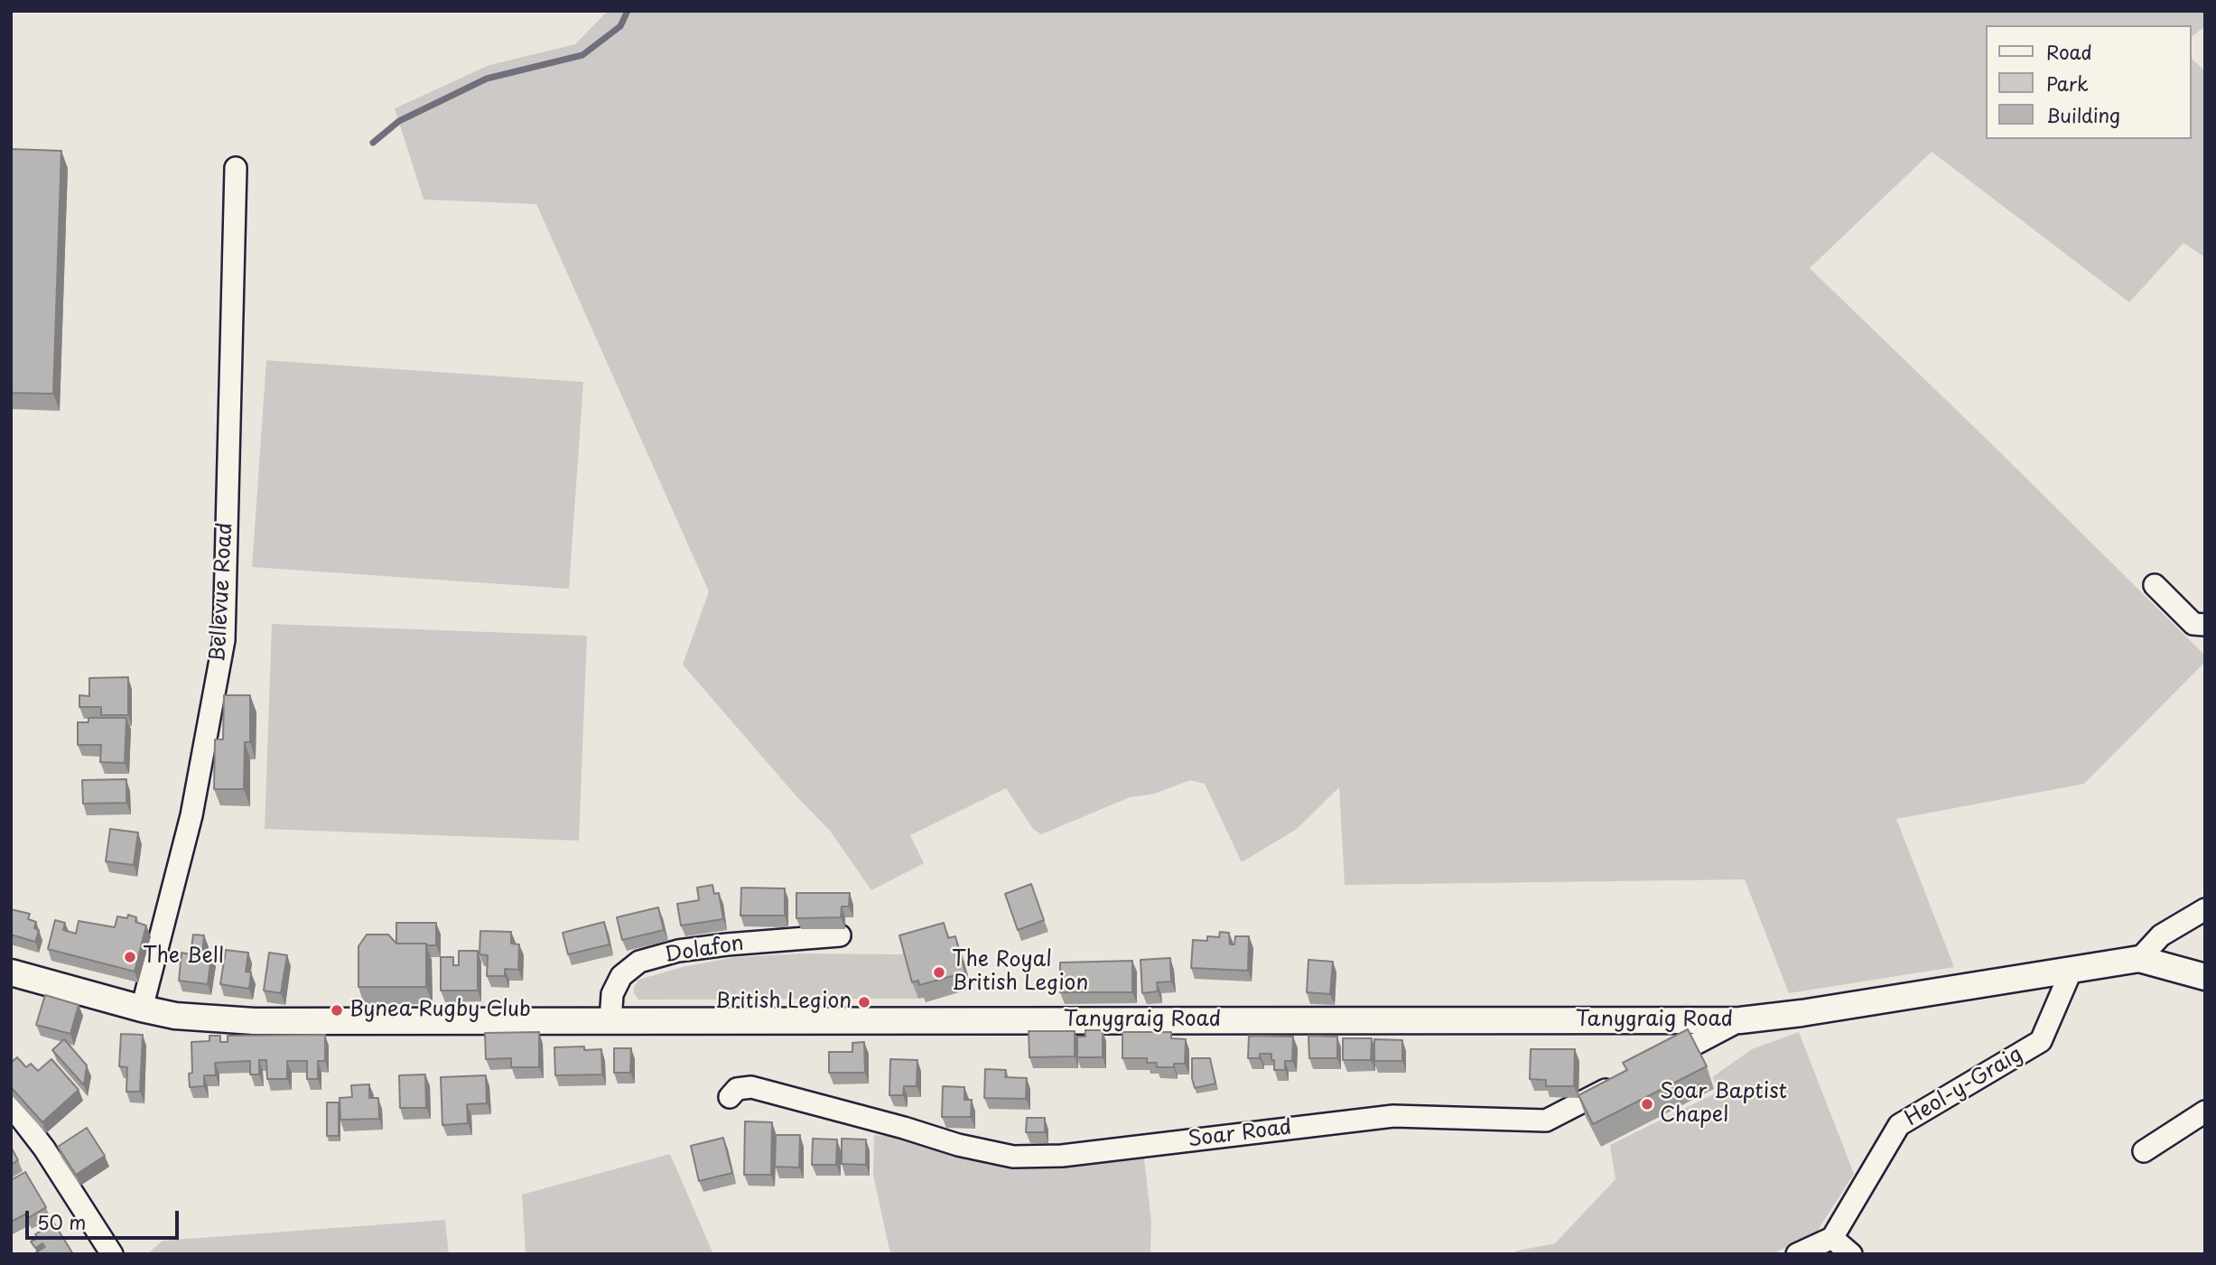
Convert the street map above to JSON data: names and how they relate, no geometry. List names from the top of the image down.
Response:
{
  "streets": {
    "main road": ["Tanygraig Road"],
    "street": [
      "Bellevue Road",
      "Dolafon",
      "Heol-y-Graig",
      "Soar Road"
    ]
  },
  "crossings": [
    ["Bellevue Road", "Tanygraig Road"],
    ["Dolafon", "Tanygraig Road"],
    ["Tanygraig Road", "Heol-y-Graig"]
  ],
  "places": [
    "The Bell",
    "The Royal British Legion",
    "British Legion",
    "Bynea Rugby Club",
    "Soar Baptist Chapel"
  ],
  "legend": ["Road", "Park", "Building"],
  "scale_bar": "50 m"
}
